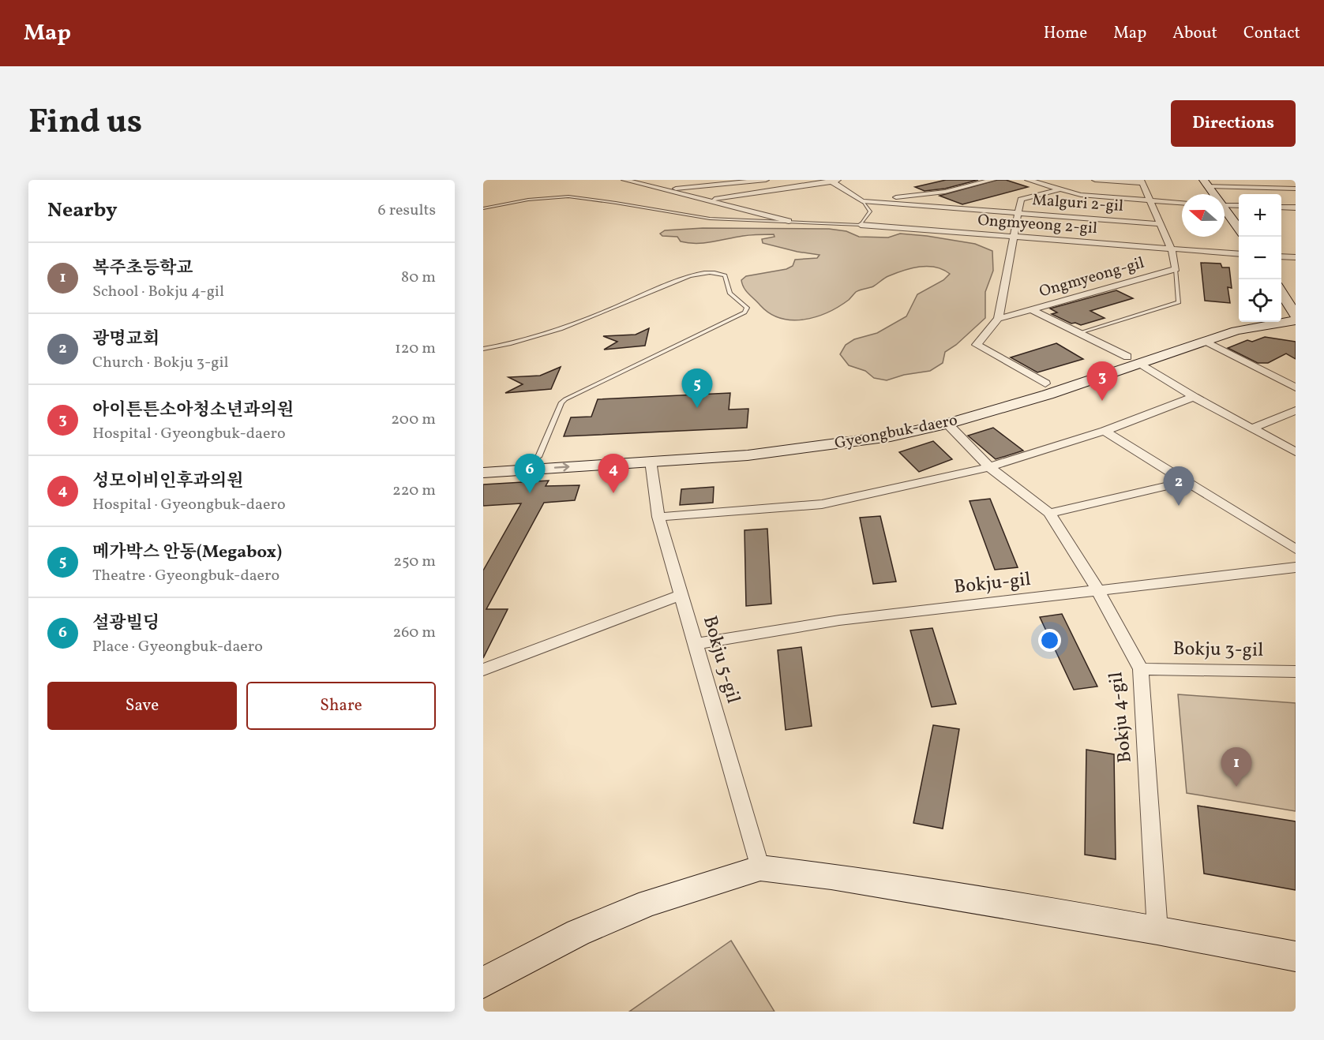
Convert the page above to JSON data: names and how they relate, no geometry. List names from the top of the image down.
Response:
{
  "streets": {
    "street": [
      "Malguri 2-gil",
      "Ongmyeong 2-gil",
      "Ongmyeong-gil",
      "Gyeongbuk-daero",
      "Bokju-gil",
      "Bokju 3-gil",
      "Bokju 5-gil",
      "Bokju 4-gil"
    ]
  },
  "crossings": [
    ["Ongmyeong-gil", "Gyeongbuk-daero"],
    ["Gyeongbuk-daero", "Bokju 5-gil"],
    ["Gyeongbuk-daero", "Bokju 4-gil"],
    ["Bokju-gil", "Bokju 5-gil"],
    ["Bokju-gil", "Bokju 4-gil"],
    ["Bokju 3-gil", "Bokju 4-gil"]
  ],
  "north": "left",
  "page": {
    "header": "Map",
    "nav": [
      "Home",
      "Map",
      "About",
      "Contact"
    ],
    "title": "Find us",
    "buttons": [
      "Directions",
      ["Save", "Share"]
    ],
    "heading": ["Nearby", "6 results"],
    "map_buttons": ["+", "−"],
    "list": [
      {
        "mark": "1",
        "name": "복주초등학교",
        "note": "School · Bokju 4-gil",
        "value": "80 m"
      },
      {
        "mark": "2",
        "name": "광명교회",
        "note": "Church · Bokju 3-gil",
        "value": "120 m"
      },
      {
        "mark": "3",
        "name": "아이튼튼소아청소년과의원",
        "note": "Hospital · Gyeongbuk-daero",
        "value": "200 m"
      },
      {
        "mark": "4",
        "name": "성모이비인후과의원",
        "note": "Hospital · Gyeongbuk-daero",
        "value": "220 m"
      },
      {
        "mark": "5",
        "name": "메가박스 안동(Megabox)",
        "note": "Theatre · Gyeongbuk-daero",
        "value": "250 m"
      },
      {
        "mark": "6",
        "name": "설광빌딩",
        "note": "Place · Gyeongbuk-daero",
        "value": "260 m"
      }
    ],
    "pins": [
      "3",
      "5",
      "4",
      "6",
      "2",
      "1"
    ]
  }
}
